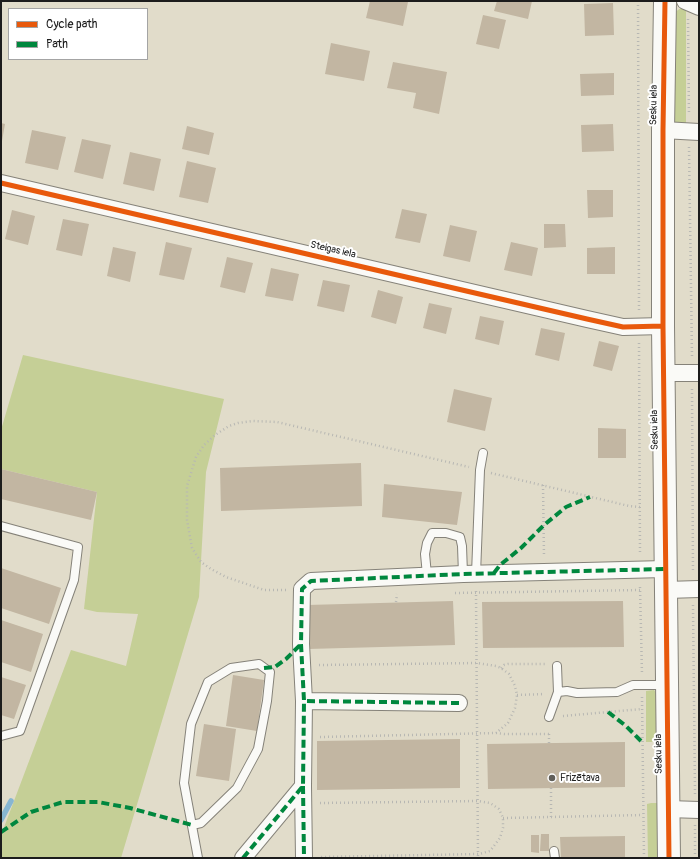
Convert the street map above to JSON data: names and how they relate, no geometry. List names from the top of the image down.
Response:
{
  "streets": {
    "street": ["Sesku iela", "Steigas iela"]
  },
  "crossings": [
    ["Sesku iela", "Steigas iela"]
  ],
  "places": ["Frizētava"],
  "legend": ["Cycle path", "Path"]
}
